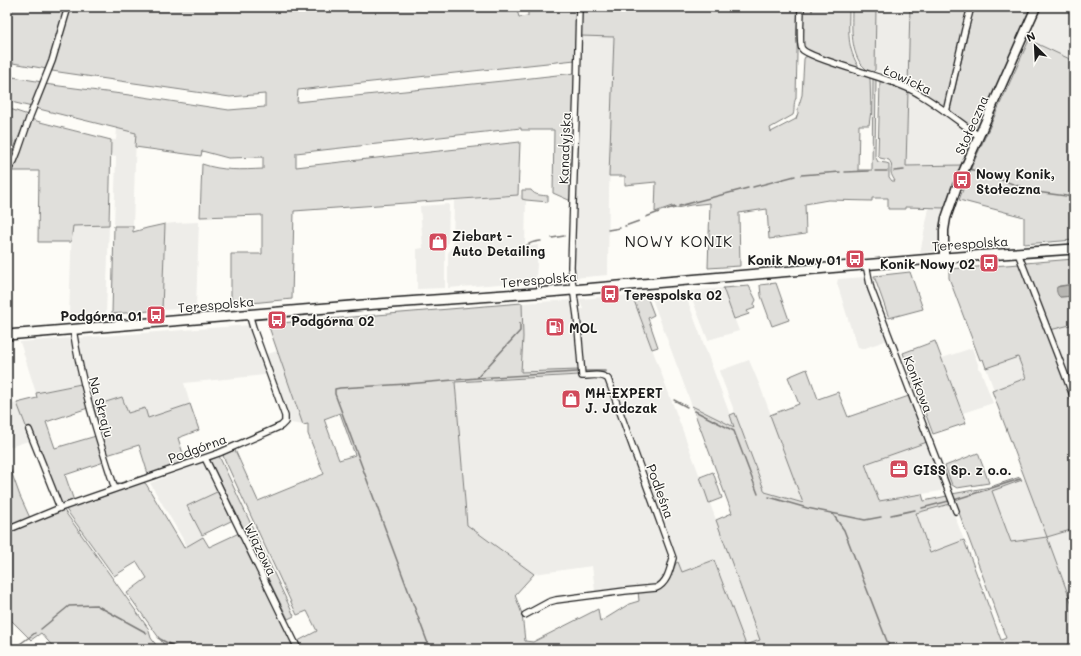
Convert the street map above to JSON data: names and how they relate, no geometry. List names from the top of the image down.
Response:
{
  "streets": {
    "main road": ["Terespolska"],
    "street": [
      "Łowicka",
      "Stołeczna",
      "Kanadyjska",
      "Konikowa",
      "Na Skraju",
      "Podgórna",
      "Podleśna",
      "Wiązowa"
    ]
  },
  "crossings": [
    ["Łowicka", "Stołeczna"],
    ["Stołeczna", "Terespolska"],
    ["Kanadyjska", "Terespolska"],
    ["Kanadyjska", "Podleśna"],
    ["Terespolska", "Konikowa"],
    ["Terespolska", "Na Skraju"],
    ["Terespolska", "Podgórna"],
    ["Terespolska", "Podleśna"],
    ["Na Skraju", "Podgórna"],
    ["Podgórna", "Wiązowa"]
  ],
  "districts": ["NOWY KONIK"],
  "places": {
    "bus stop": [
      "Nowy Konik, Stołeczna",
      "Konik Nowy 01",
      "Konik Nowy 02",
      "Terespolska 02",
      "Podgórna 01",
      "Podgórna 02"
    ],
    "shop": ["Ziebart - Auto Detailing", "MH-EXPERT J. Jadczak"],
    "fuel station": ["MOL"],
    "office": ["GISS Sp. z o.o."]
  },
  "north": "top left"
}
